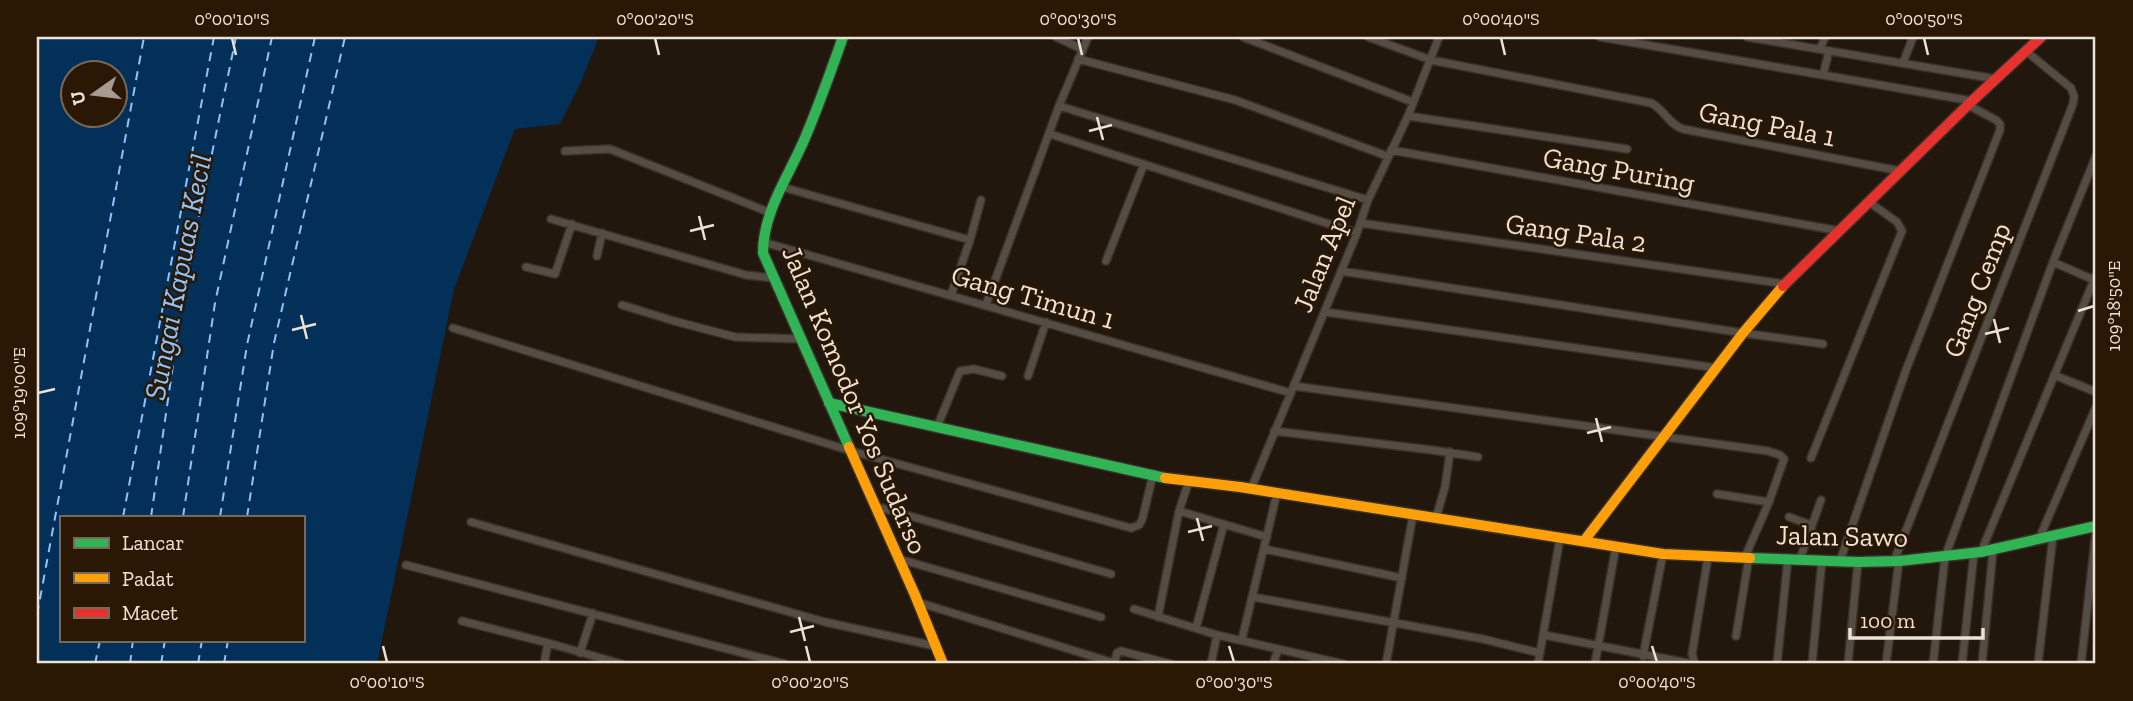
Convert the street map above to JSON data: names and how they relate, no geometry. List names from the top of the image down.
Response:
{
  "streets": {
    "street": [
      "Gang Pala 1",
      "Gang Puring",
      "Gang Pala 2",
      "Jalan Apel",
      "Gang Cemp",
      "Gang Timun 1",
      "Jalan Komodor Yos Sudarso",
      "Jalan Sawo"
    ]
  },
  "crossings": [
    ["Gang Pala 1", "Jalan Apel"],
    ["Gang Puring", "Jalan Apel"],
    ["Gang Pala 2", "Jalan Apel"],
    ["Jalan Apel", "Gang Timun 1"],
    ["Jalan Apel", "Jalan Sawo"],
    ["Gang Cemp", "Jalan Sawo"],
    ["Gang Timun 1", "Jalan Komodor Yos Sudarso"],
    ["Jalan Komodor Yos Sudarso", "Jalan Sawo"]
  ],
  "water": ["Sungai Kapuas Kecil"],
  "legend": ["Lancar", "Padat", "Macet"],
  "scale_bar": "100 m",
  "north": "left",
  "coordinates": [
    "0°00'10\"S",
    "0°00'20\"S",
    "0°00'30\"S",
    "0°00'40\"S",
    "0°00'50\"S",
    "109°18'50\"E",
    "109°19'00\"E"
  ]
}
